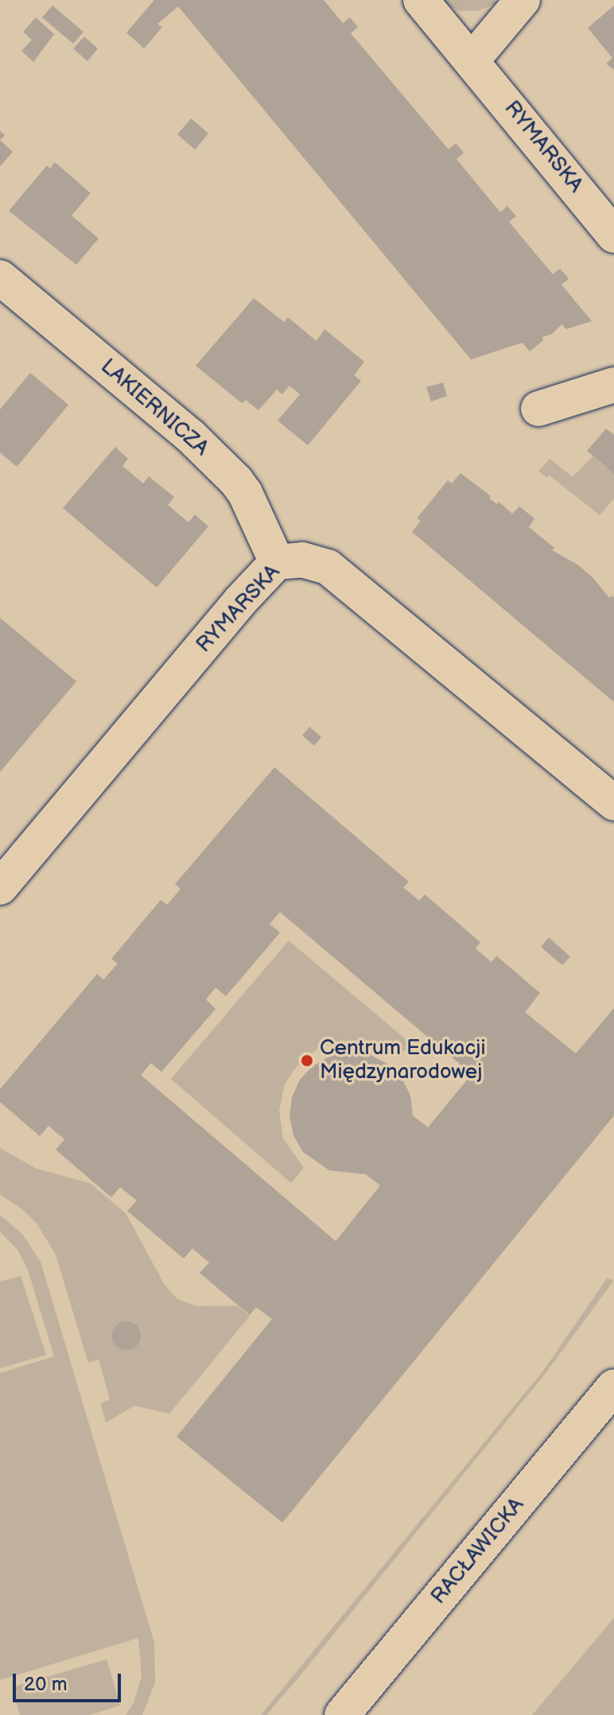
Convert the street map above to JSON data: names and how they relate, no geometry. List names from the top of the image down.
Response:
{
  "streets": {
    "street": ["RYMARSKA", "LAKIERNICZA", "RACŁAWICKA"]
  },
  "crossings": [
    ["RYMARSKA", "LAKIERNICZA"]
  ],
  "places": ["Centrum Edukacji Międzynarodowej"],
  "scale_bar": "20 m"
}
